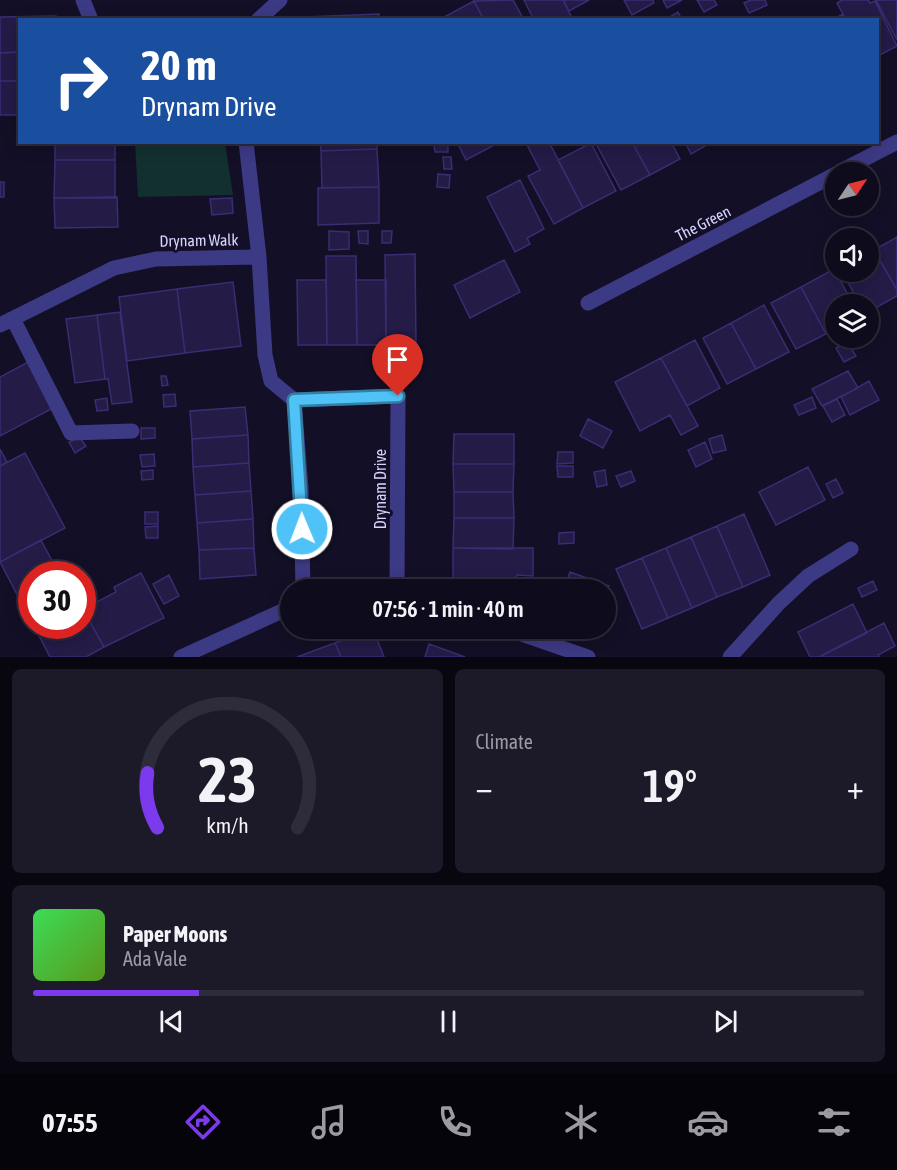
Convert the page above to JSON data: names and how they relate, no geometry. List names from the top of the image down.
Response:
{
  "streets": {
    "street": ["The Green", "Drynam Walk", "Drynam Drive"]
  },
  "crossings": [
    ["Drynam Walk", "Drynam Drive"]
  ],
  "north": "top right",
  "page": {
    "turn": ["20 m", "Drynam Drive"],
    "limit": "30",
    "trip": "07:56 · 1 min · 40 m",
    "tile": "Climate",
    "heat": ["−", "19°", "+"],
    "song": ["Paper Moons", "Ada Vale"],
    "tabs": "07:55",
    "gauge": ["23", "km/h"]
  }
}
